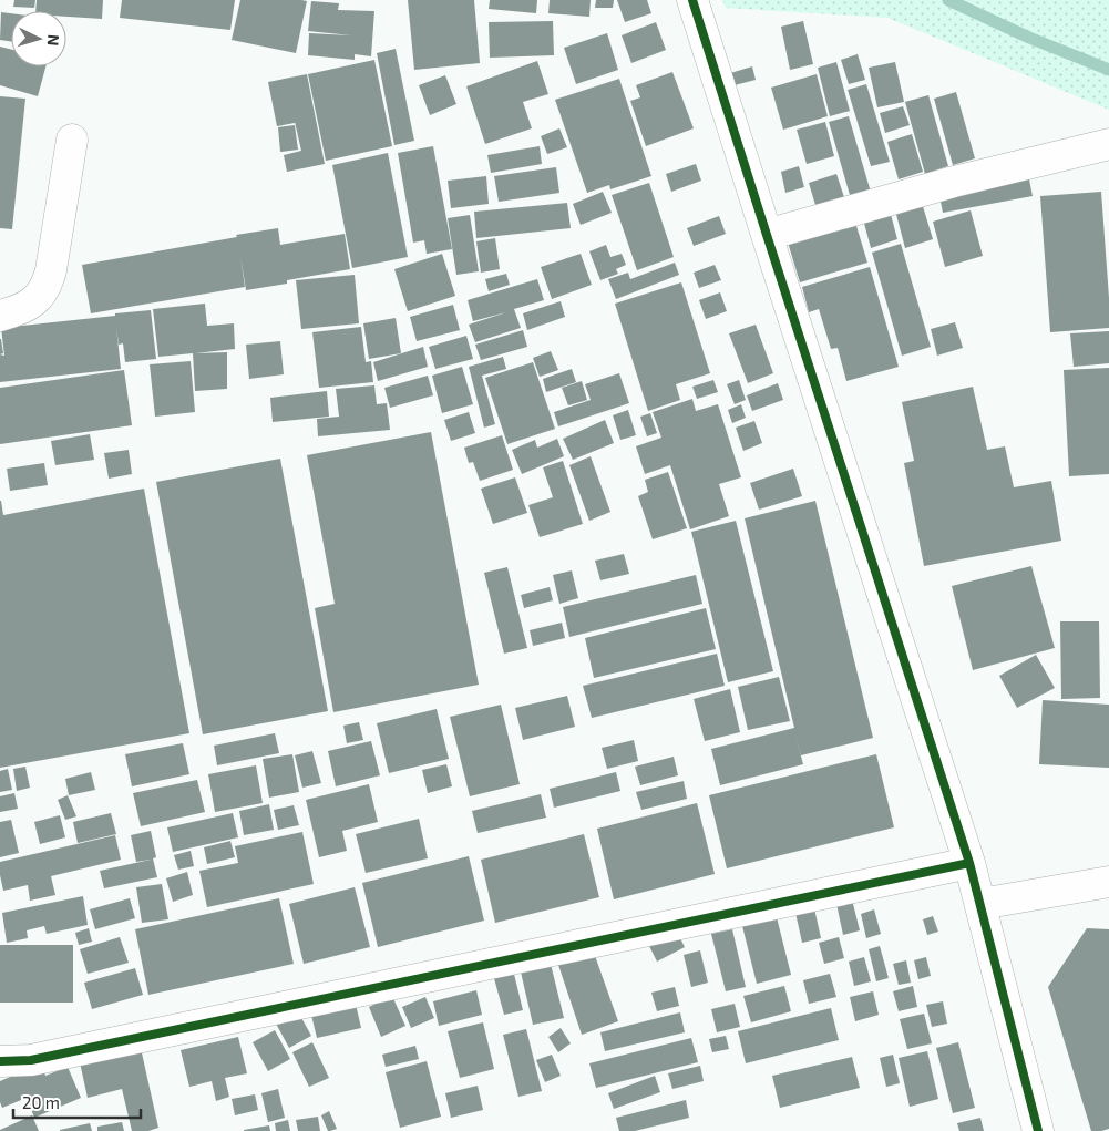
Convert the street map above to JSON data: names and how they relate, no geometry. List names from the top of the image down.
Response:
{
  "scale_bar": "20 m",
  "north": "right"
}
